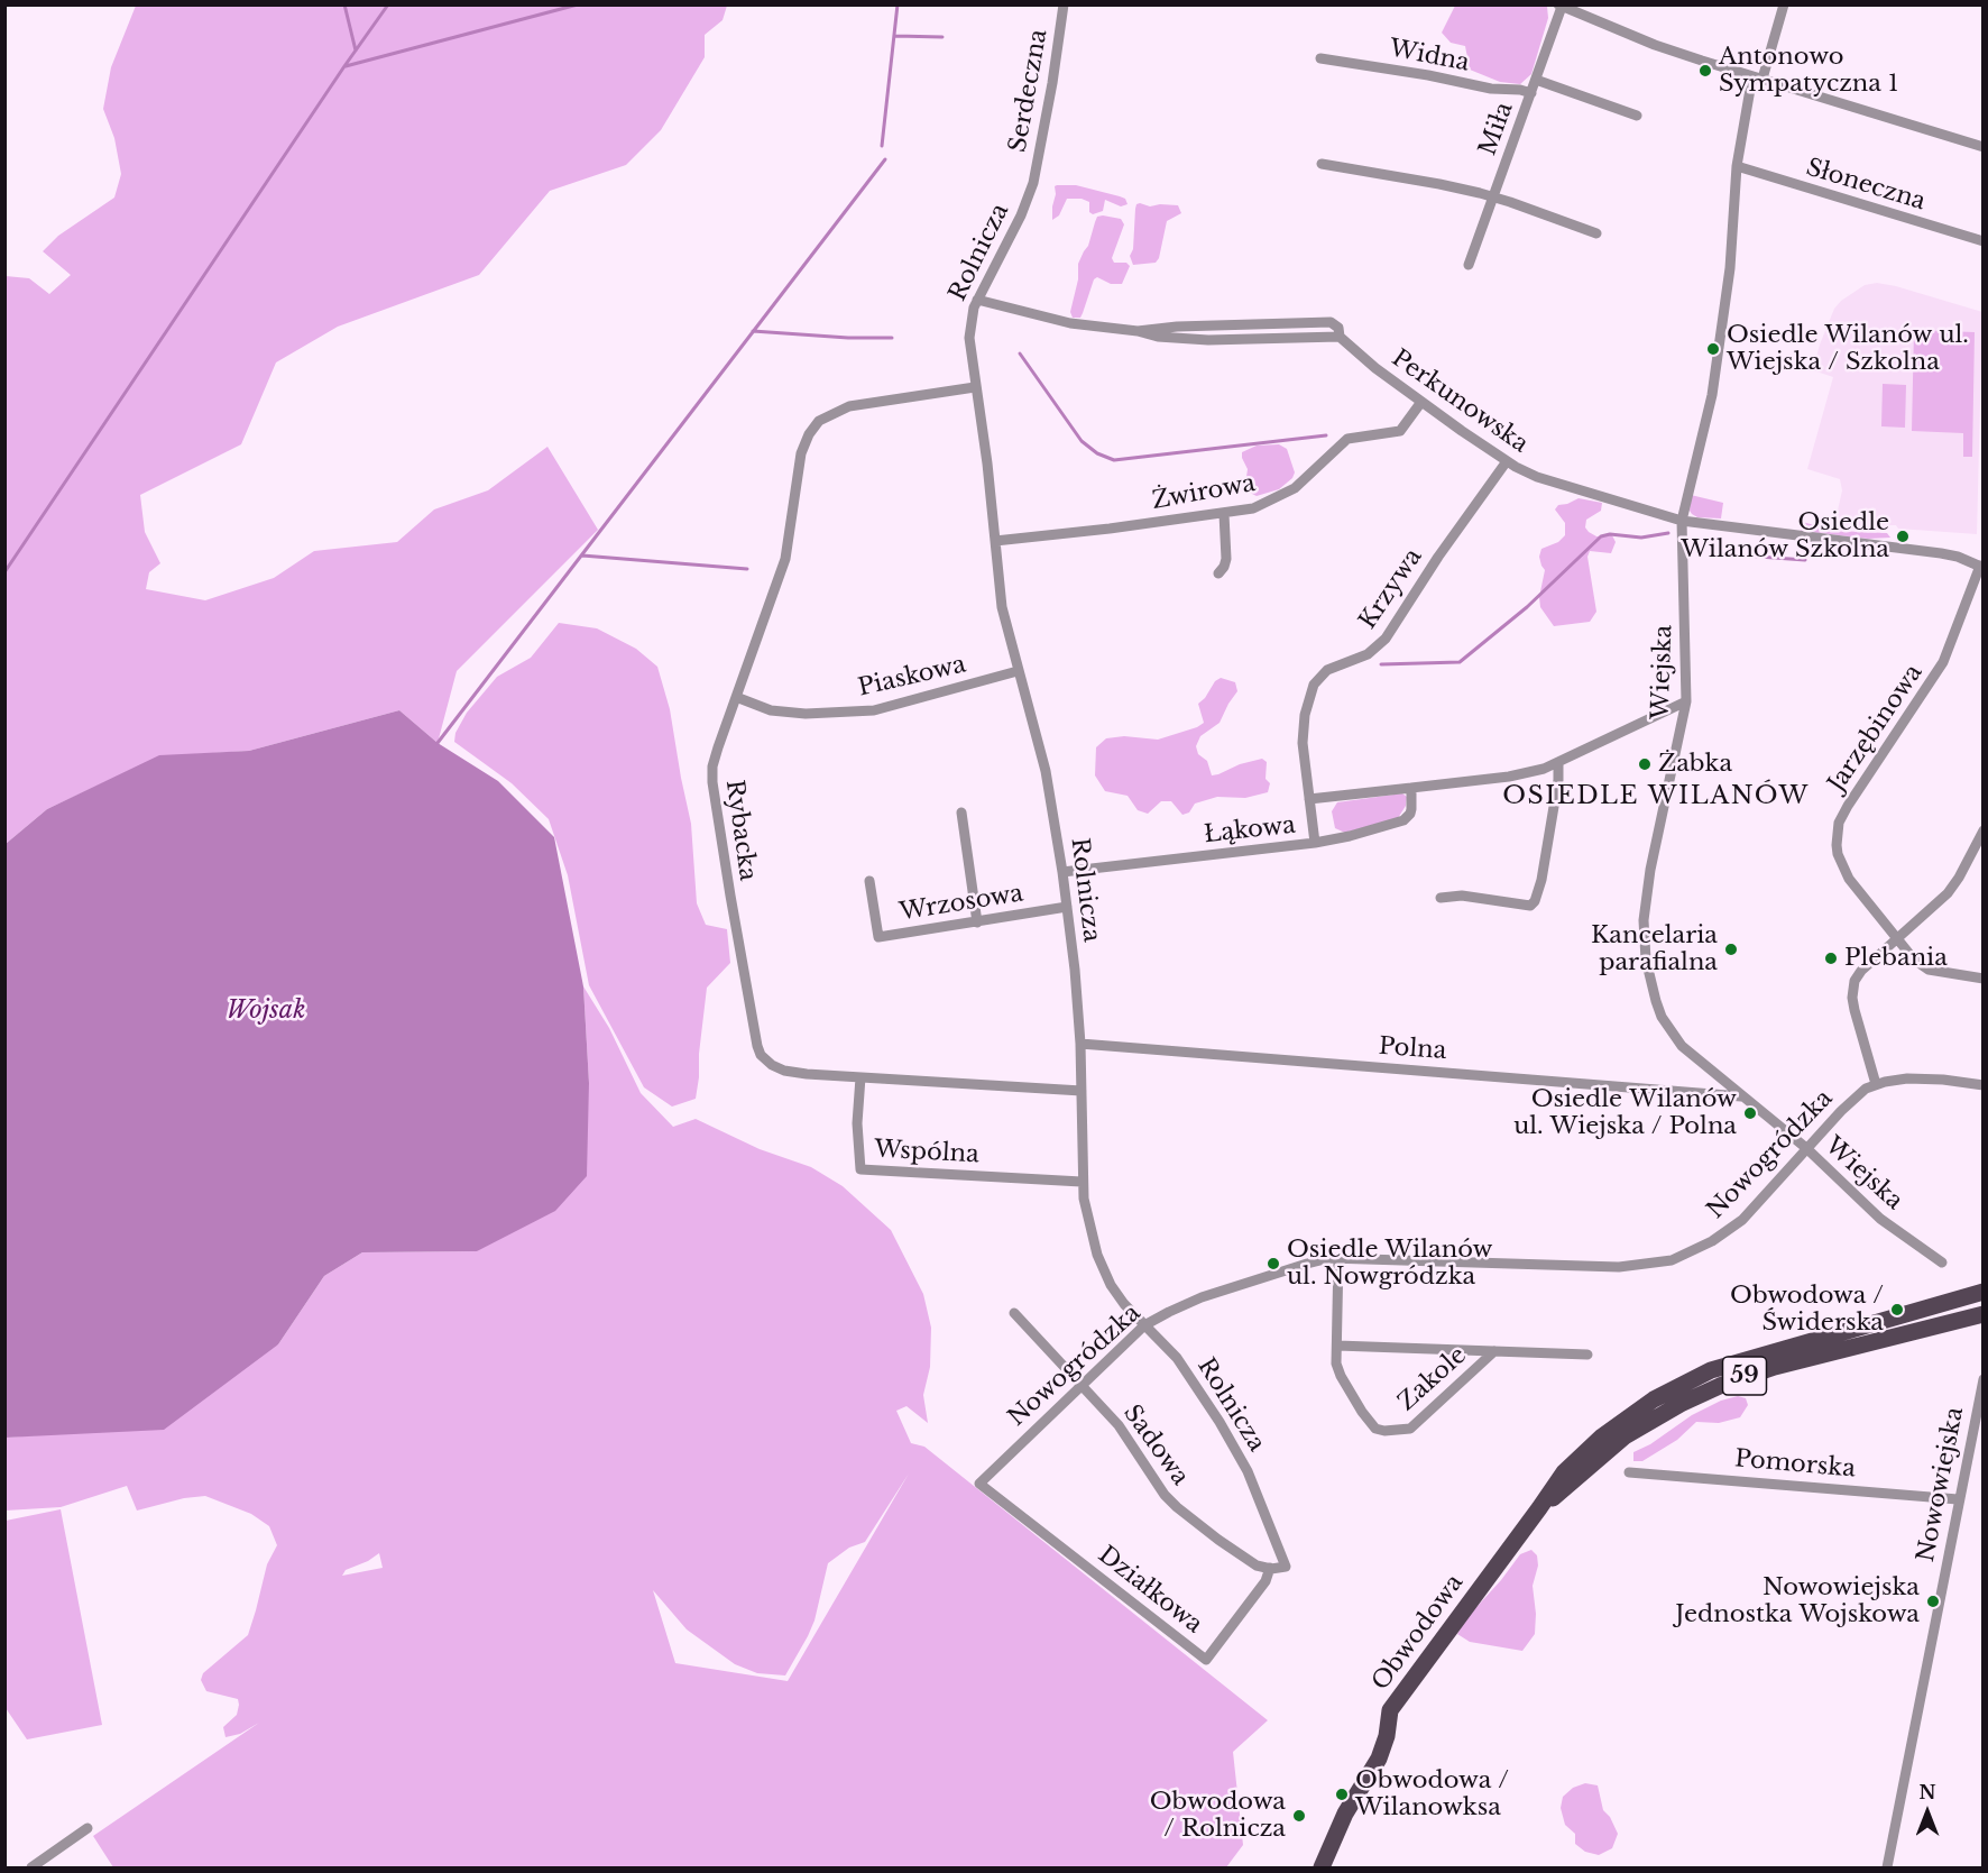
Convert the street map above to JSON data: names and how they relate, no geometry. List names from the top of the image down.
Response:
{
  "streets": {
    "main road": ["59", "Obwodowa"],
    "street": [
      "Widna",
      "Serdeczna",
      "Miła",
      "Słoneczna",
      "Rolnicza",
      "Perkunowska",
      "Żwirowa",
      "Krzywa",
      "Wiejska",
      "Piaskowa",
      "Jarzębinowa",
      "Rybacka",
      "Łąkowa",
      "Wrzosowa",
      "Polna",
      "Wspólna",
      "Nowogródzka",
      "Zakole",
      "Sadowa",
      "Pomorska",
      "Nowowiejska",
      "Działkowa"
    ]
  },
  "crossings": [
    ["Widna", "Miła"],
    ["Serdeczna", "Rolnicza"],
    ["Słoneczna", "Wiejska"],
    ["Rolnicza", "Perkunowska"],
    ["Rolnicza", "Żwirowa"],
    ["Rolnicza", "Piaskowa"],
    ["Rolnicza", "Rybacka"],
    ["Rolnicza", "Łąkowa"],
    ["Rolnicza", "Wrzosowa"],
    ["Rolnicza", "Polna"],
    ["Rolnicza", "Wspólna"],
    ["Rolnicza", "Nowogródzka"],
    ["Rolnicza", "Sadowa"],
    ["Perkunowska", "Żwirowa"],
    ["Perkunowska", "Krzywa"],
    ["Perkunowska", "Wiejska"],
    ["Perkunowska", "Jarzębinowa"],
    ["Krzywa", "Łąkowa"],
    ["Wiejska", "Łąkowa"],
    ["Wiejska", "Polna"],
    ["Wiejska", "Nowogródzka"],
    ["Piaskowa", "Rybacka"],
    ["Rybacka", "Wspólna"],
    ["Nowogródzka", "Zakole"],
    ["Nowogródzka", "Sadowa"],
    ["Nowogródzka", "Działkowa"],
    ["Sadowa", "Działkowa"],
    ["Pomorska", "Nowowiejska"]
  ],
  "districts": ["OSIEDLE WILANÓW"],
  "water": ["Wojsak"],
  "places": [
    "Antonowo Sympatyczna 1",
    "Osiedle Wilanów ul. Wiejska / Szkolna",
    "Osiedle Wilanów Szkolna",
    "Żabka",
    "Kancelaria parafialna",
    "Plebania",
    "Osiedle Wilanów ul. Wiejska / Polna",
    "Osiedle Wilanów ul. Nowgródzka",
    "Obwodowa / Świderska",
    "Nowowiejska Jednostka Wojskowa",
    "Obwodowa / Wilanowksa",
    "Obwodowa / Rolnicza"
  ],
  "north": "top"
}
